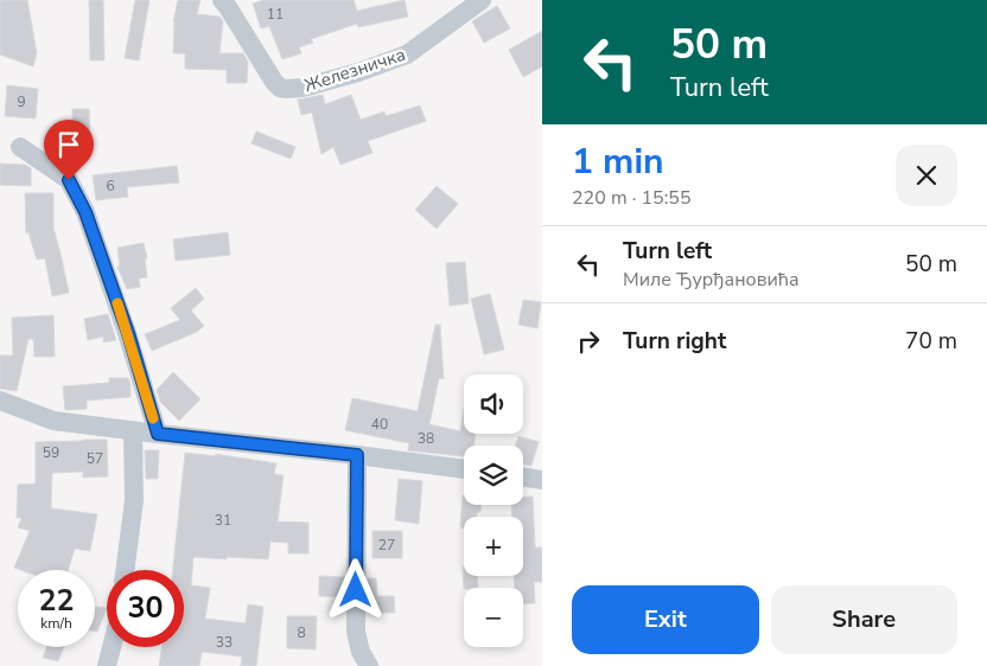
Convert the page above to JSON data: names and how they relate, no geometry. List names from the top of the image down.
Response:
{
  "streets": {
    "street": ["Железничка"]
  },
  "house_numbers": [
    "11",
    "9",
    "6",
    "40",
    "38",
    "59",
    "57",
    "31",
    "27",
    "8",
    "33"
  ],
  "page": {
    "turn": ["50 m", "Turn left"],
    "heading": ["1 min", "220 m · 15:55"],
    "list": [
      {
        "name": "Turn left",
        "note": "Миле Ђурђановића",
        "value": "50 m"
      },
      {
        "name": "Turn right",
        "value": "70 m"
      }
    ],
    "map_buttons": ["+", "−"],
    "speed": "22 km/h",
    "limit": "30",
    "buttons": ["Exit", "Share"]
  }
}
